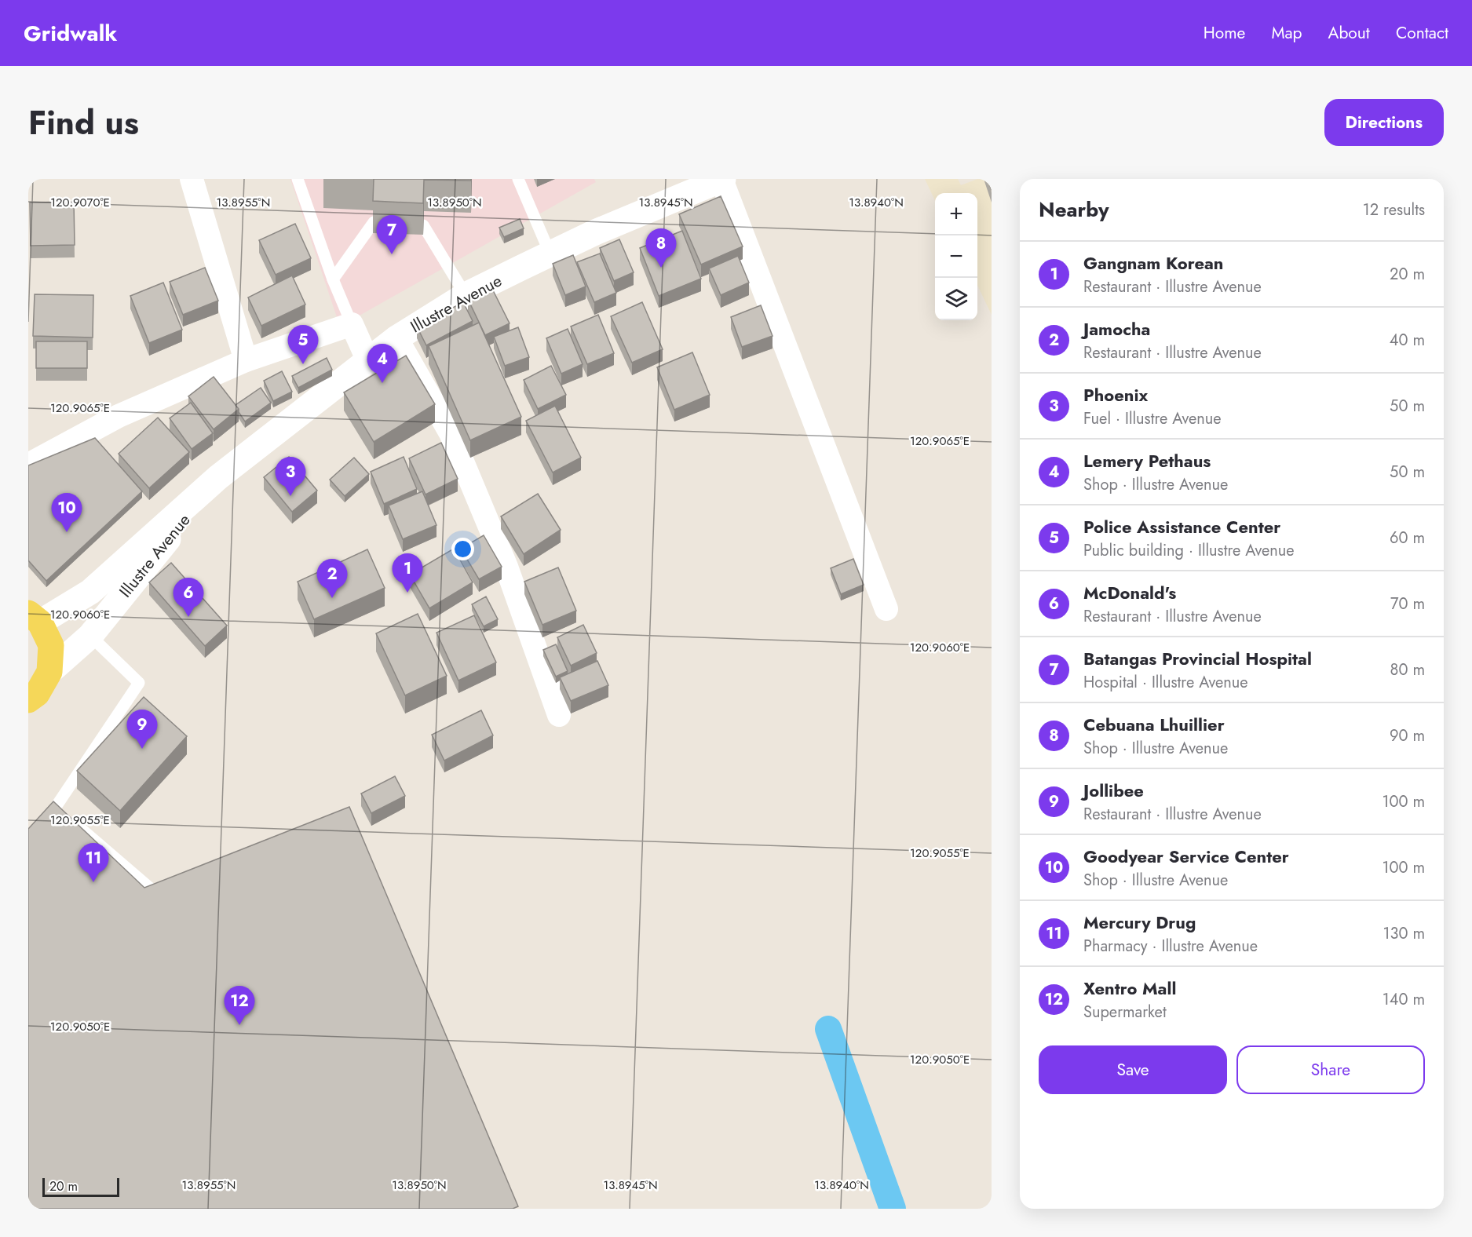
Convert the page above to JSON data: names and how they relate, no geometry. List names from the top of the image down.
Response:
{
  "streets": {
    "main road": ["Illustre Avenue"]
  },
  "scale_bar": "20 m",
  "page": {
    "header": "Gridwalk",
    "nav": [
      "Home",
      "Map",
      "About",
      "Contact"
    ],
    "title": "Find us",
    "buttons": [
      "Directions",
      ["Save", "Share"]
    ],
    "heading": ["Nearby", "12 results"],
    "map_buttons": ["+", "−"],
    "pins": [
      "7",
      "8",
      "5",
      "4",
      "3",
      "10",
      "1",
      "2",
      "6",
      "9",
      "11",
      "12"
    ],
    "list": [
      {
        "mark": "1",
        "name": "Gangnam Korean",
        "note": "Restaurant · Illustre Avenue",
        "value": "20 m"
      },
      {
        "mark": "2",
        "name": "Jamocha",
        "note": "Restaurant · Illustre Avenue",
        "value": "40 m"
      },
      {
        "mark": "3",
        "name": "Phoenix",
        "note": "Fuel · Illustre Avenue",
        "value": "50 m"
      },
      {
        "mark": "4",
        "name": "Lemery Pethaus",
        "note": "Shop · Illustre Avenue",
        "value": "50 m"
      },
      {
        "mark": "5",
        "name": "Police Assistance Center",
        "note": "Public building · Illustre Avenue",
        "value": "60 m"
      },
      {
        "mark": "6",
        "name": "McDonald's",
        "note": "Restaurant · Illustre Avenue",
        "value": "70 m"
      },
      {
        "mark": "7",
        "name": "Batangas Provincial Hospital",
        "note": "Hospital · Illustre Avenue",
        "value": "80 m"
      },
      {
        "mark": "8",
        "name": "Cebuana Lhuillier",
        "note": "Shop · Illustre Avenue",
        "value": "90 m"
      },
      {
        "mark": "9",
        "name": "Jollibee",
        "note": "Restaurant · Illustre Avenue",
        "value": "100 m"
      },
      {
        "mark": "10",
        "name": "Goodyear Service Center",
        "note": "Shop · Illustre Avenue",
        "value": "100 m"
      },
      {
        "mark": "11",
        "name": "Mercury Drug",
        "note": "Pharmacy · Illustre Avenue",
        "value": "130 m"
      },
      {
        "mark": "12",
        "name": "Xentro Mall",
        "note": "Supermarket",
        "value": "140 m"
      }
    ],
    "scale": "20 m"
  },
  "coordinates": [
    "120.9070°E",
    "13.8955°N",
    "13.8950°N",
    "13.8945°N",
    "13.8940°N",
    "120.9065°E",
    "120.9060°E",
    "120.9055°E",
    "120.9050°E"
  ]
}
